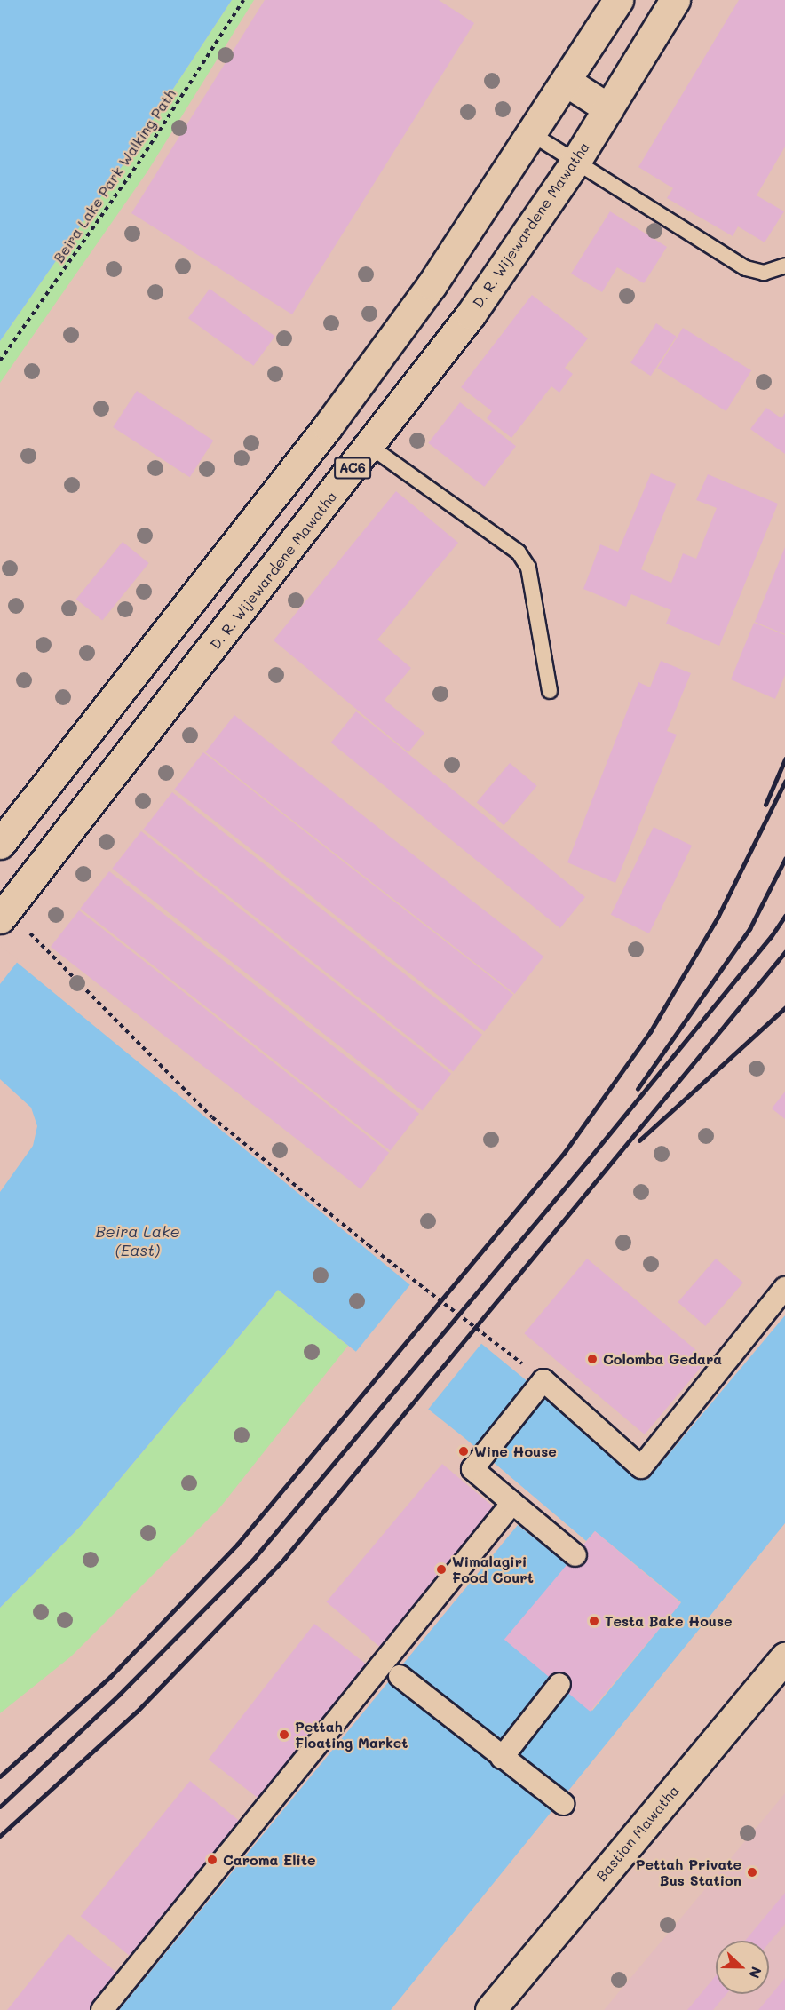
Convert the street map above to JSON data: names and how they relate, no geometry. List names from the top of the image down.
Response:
{
  "streets": {
    "main road": ["D. R. Wijewardene Mawatha", "AC6", "Bastian Mawatha"],
    "path": ["Beira Lake Park Walking Path"]
  },
  "water": ["Beira Lake (East)"],
  "places": [
    "Colomba Gedara",
    "Wine House",
    "Wimalagiri Food Court",
    "Testa Bake House",
    "Pettah Floating Market",
    "Caroma Elite",
    "Pettah Private Bus Station"
  ],
  "north": "right"
}
